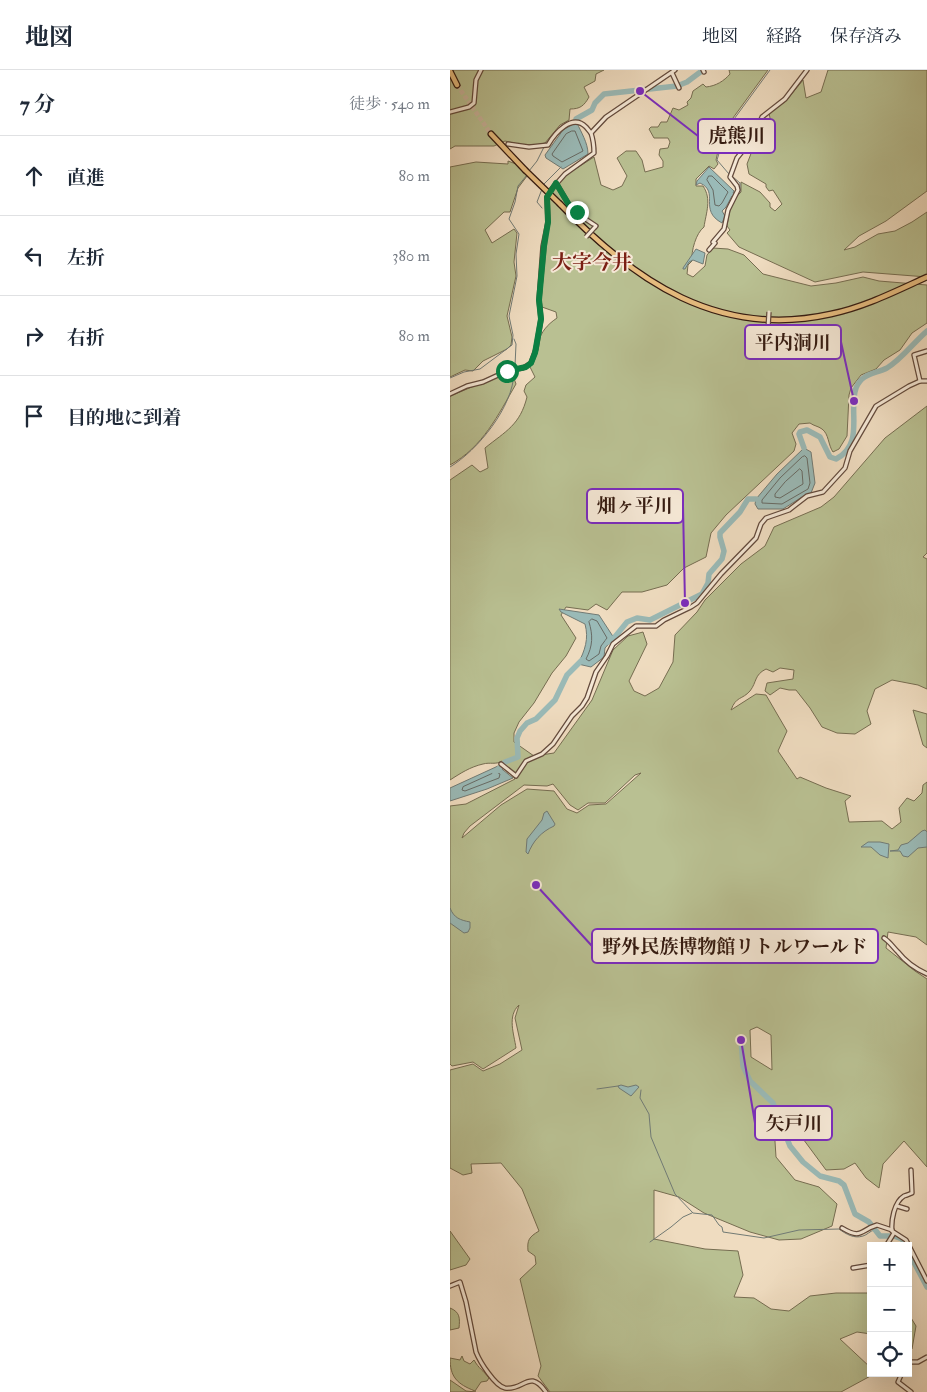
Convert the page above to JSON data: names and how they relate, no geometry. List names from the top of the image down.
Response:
{
  "districts": ["大字今井"],
  "places": [
    "虎熊川",
    "平内洞川",
    "畑ヶ平川",
    "野外民族博物館リトルワールド",
    "矢戸川"
  ],
  "page": {
    "header": "地図",
    "nav": ["地図", "経路", "保存済み"],
    "heading": ["7 分", "徒歩 · 540 m"],
    "list": [
      ["直進", "80 m"],
      ["左折", "380 m"],
      ["右折", "80 m"],
      "目的地に到着"
    ],
    "map_buttons": ["+", "−"]
  }
}
